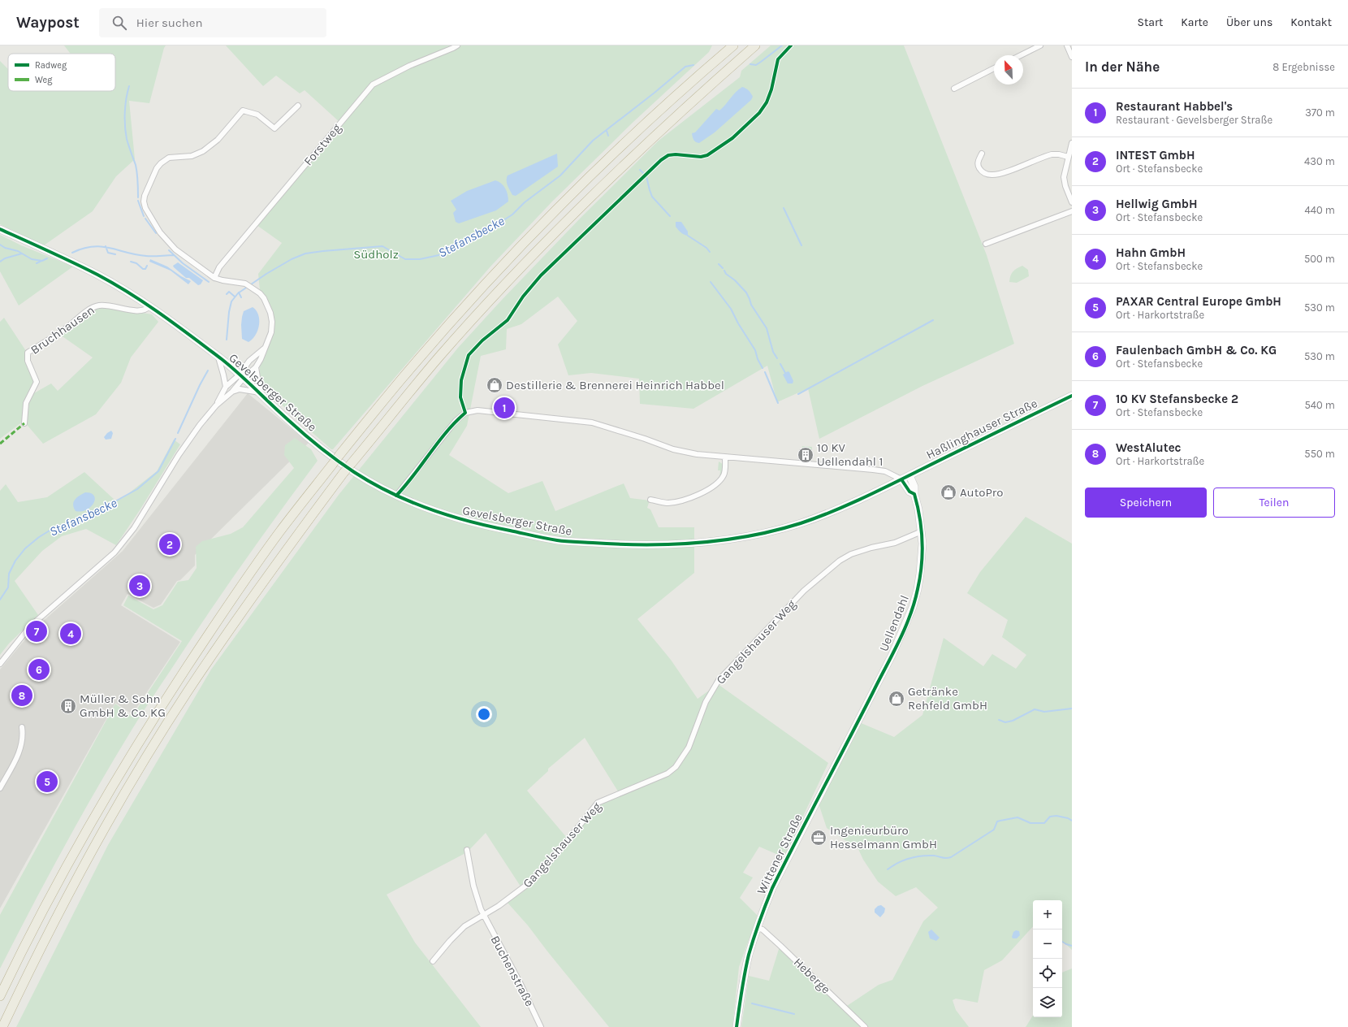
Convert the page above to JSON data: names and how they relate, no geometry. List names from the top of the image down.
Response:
{
  "streets": {
    "main road": [
      "Gevelsberger Straße",
      "Haßlinghauser Straße",
      "Uellendahl",
      "Wittener Straße"
    ],
    "street": [
      "Forstweg",
      "Bruchhausen",
      "Gangelshauser Weg",
      "Buchenstraße",
      "Heberge"
    ]
  },
  "crossings": [
    ["Bruchhausen", "Gevelsberger Straße"],
    ["Gevelsberger Straße", "Haßlinghauser Straße"],
    ["Haßlinghauser Straße", "Uellendahl"],
    ["Uellendahl", "Gangelshauser Weg"],
    ["Uellendahl", "Wittener Straße"],
    ["Gangelshauser Weg", "Buchenstraße"],
    ["Wittener Straße", "Heberge"]
  ],
  "water": ["Stefansbecke"],
  "parks": ["Südholz"],
  "places": {
    "shop": ["Destillerie & Brennerei Heinrich Habbel", "AutoPro", "Getränke Rehfeld GmbH"],
    "building": ["10 KV Uellendahl 1", "Müller & Sohn GmbH & Co. KG"],
    "office": ["Ingenieurbüro Hesselmann GmbH"]
  },
  "legend": ["Radweg", "Weg"],
  "north": "top left",
  "page": {
    "header": "Waypost",
    "search": "Hier suchen",
    "nav": [
      "Start",
      "Karte",
      "Über uns",
      "Kontakt"
    ],
    "heading": ["In der Nähe", "8 Ergebnisse"],
    "list": [
      {
        "mark": "1",
        "name": "Restaurant Habbel's",
        "note": "Restaurant · Gevelsberger Straße",
        "value": "370 m"
      },
      {
        "mark": "2",
        "name": "INTEST GmbH",
        "note": "Ort · Stefansbecke",
        "value": "430 m"
      },
      {
        "mark": "3",
        "name": "Hellwig GmbH",
        "note": "Ort · Stefansbecke",
        "value": "440 m"
      },
      {
        "mark": "4",
        "name": "Hahn GmbH",
        "note": "Ort · Stefansbecke",
        "value": "500 m"
      },
      {
        "mark": "5",
        "name": "PAXAR Central Europe GmbH",
        "note": "Ort · Harkortstraße",
        "value": "530 m"
      },
      {
        "mark": "6",
        "name": "Faulenbach GmbH & Co. KG",
        "note": "Ort · Stefansbecke",
        "value": "530 m"
      },
      {
        "mark": "7",
        "name": "10 KV Stefansbecke 2",
        "note": "Ort · Stefansbecke",
        "value": "540 m"
      },
      {
        "mark": "8",
        "name": "WestAlutec",
        "note": "Ort · Harkortstraße",
        "value": "550 m"
      }
    ],
    "pins": [
      "1",
      "2",
      "3",
      "7",
      "4",
      "6",
      "8",
      "5"
    ],
    "buttons": ["Speichern", "Teilen"],
    "map_buttons": ["+", "−"]
  }
}
